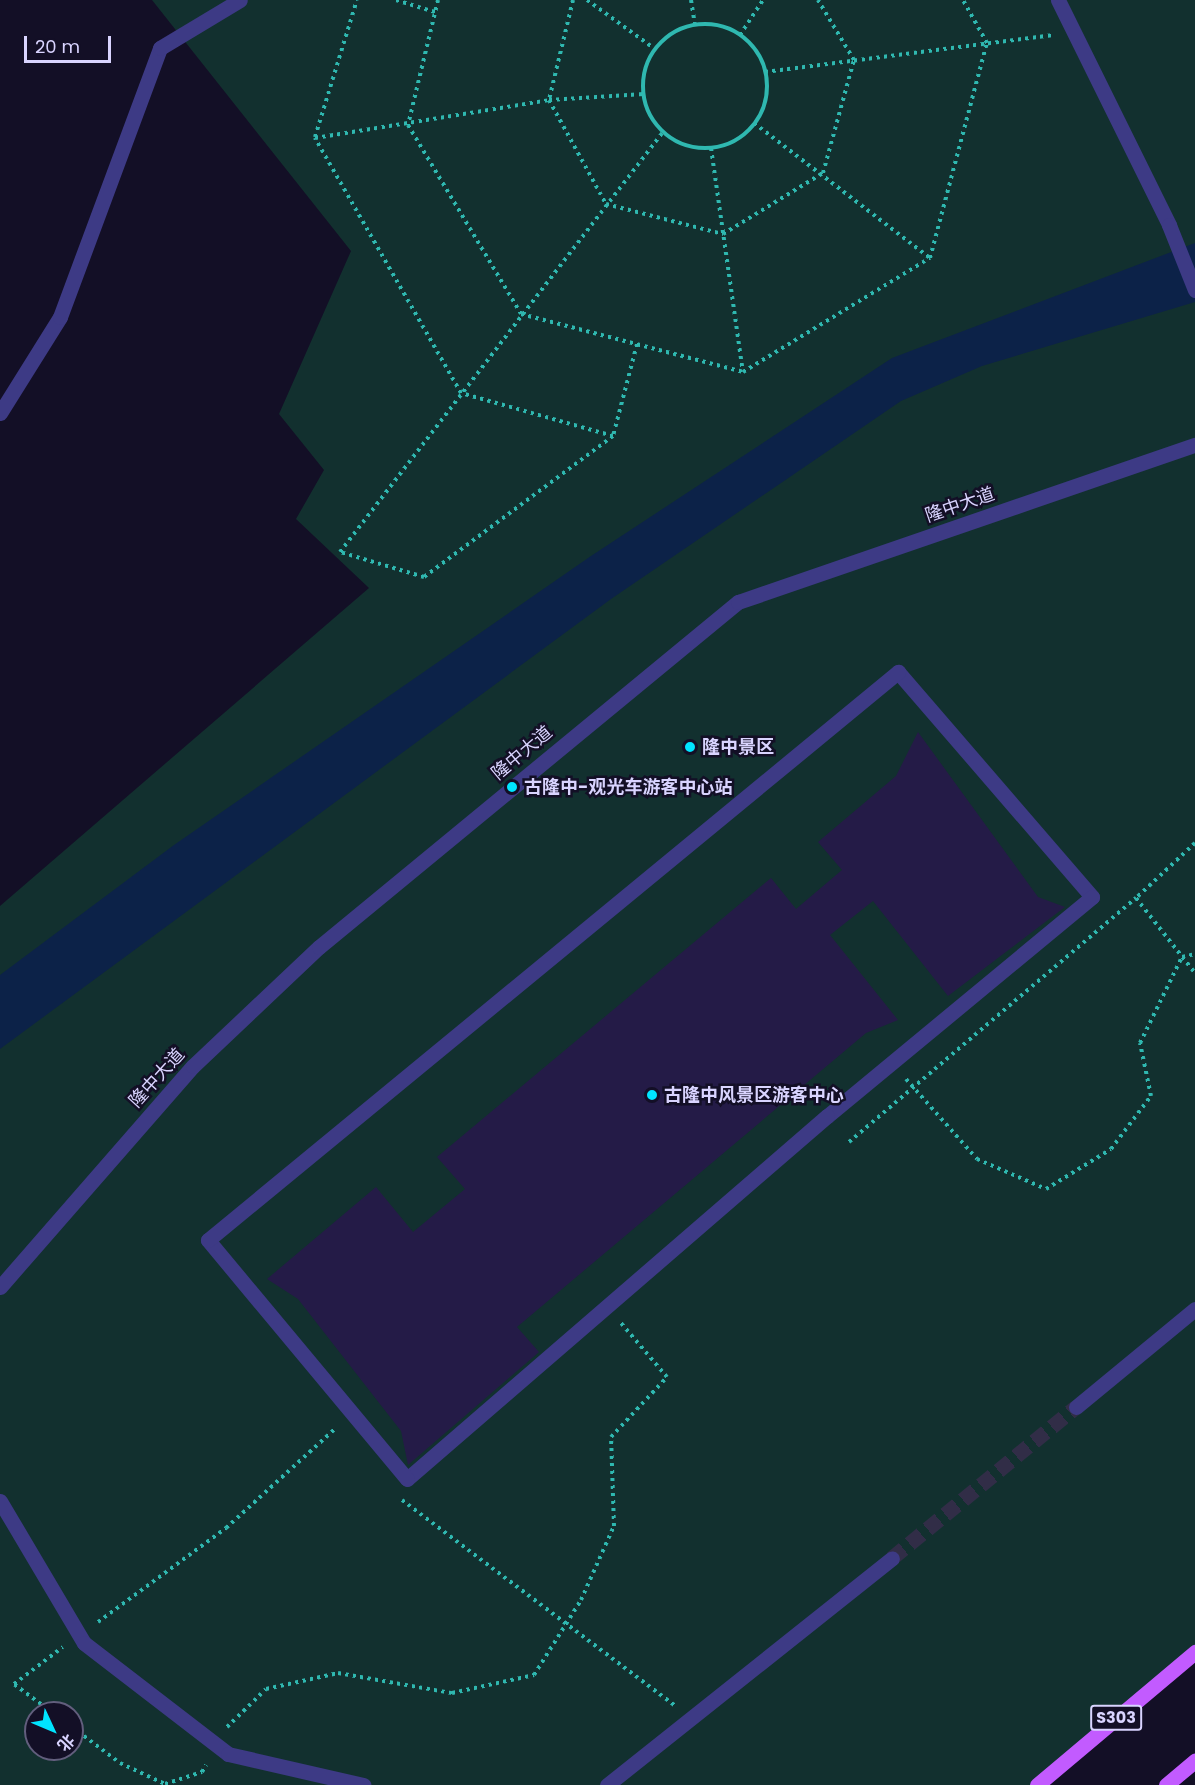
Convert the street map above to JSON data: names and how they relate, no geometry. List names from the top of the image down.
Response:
{
  "streets": {
    "main road": ["S303"],
    "street": ["隆中大道"]
  },
  "places": ["隆中景区", "古隆中-观光车游客中心站", "古隆中风景区游客中心"],
  "scale_bar": "20 m",
  "north": "bottom right"
}
